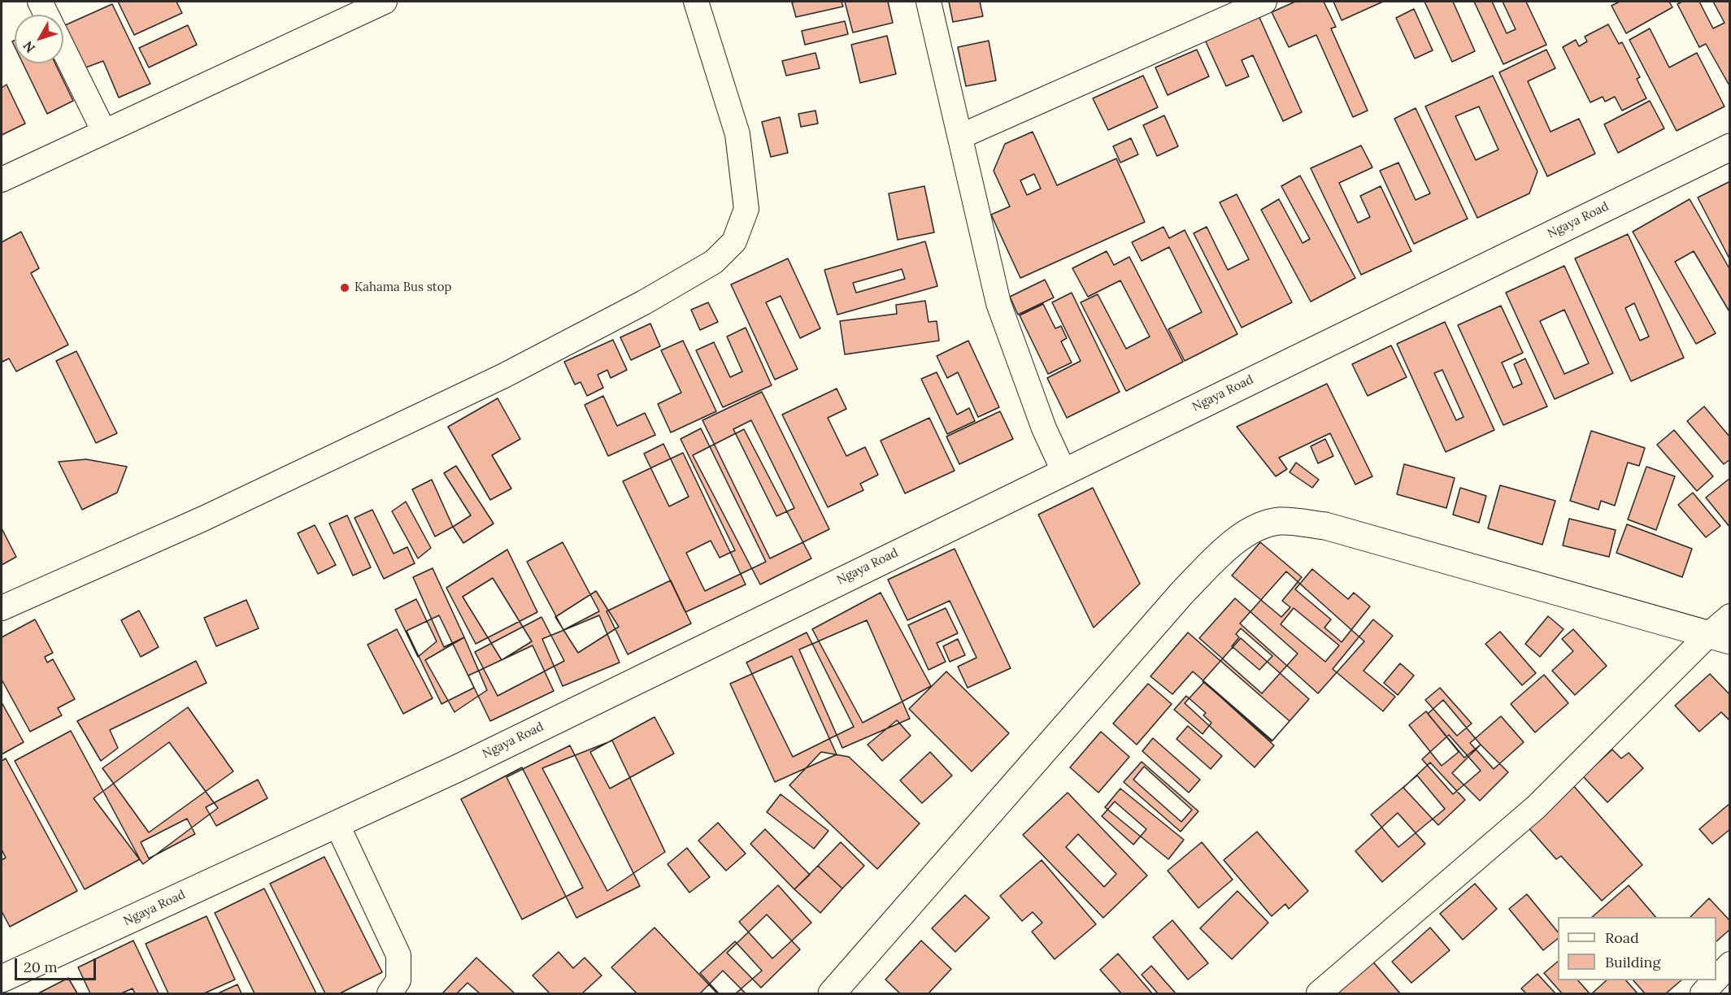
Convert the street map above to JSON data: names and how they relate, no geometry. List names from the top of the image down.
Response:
{
  "streets": {
    "street": ["Ngaya Road"]
  },
  "places": ["Kahama Bus stop"],
  "legend": ["Road", "Building"],
  "scale_bar": "20 m",
  "north": "bottom left"
}
